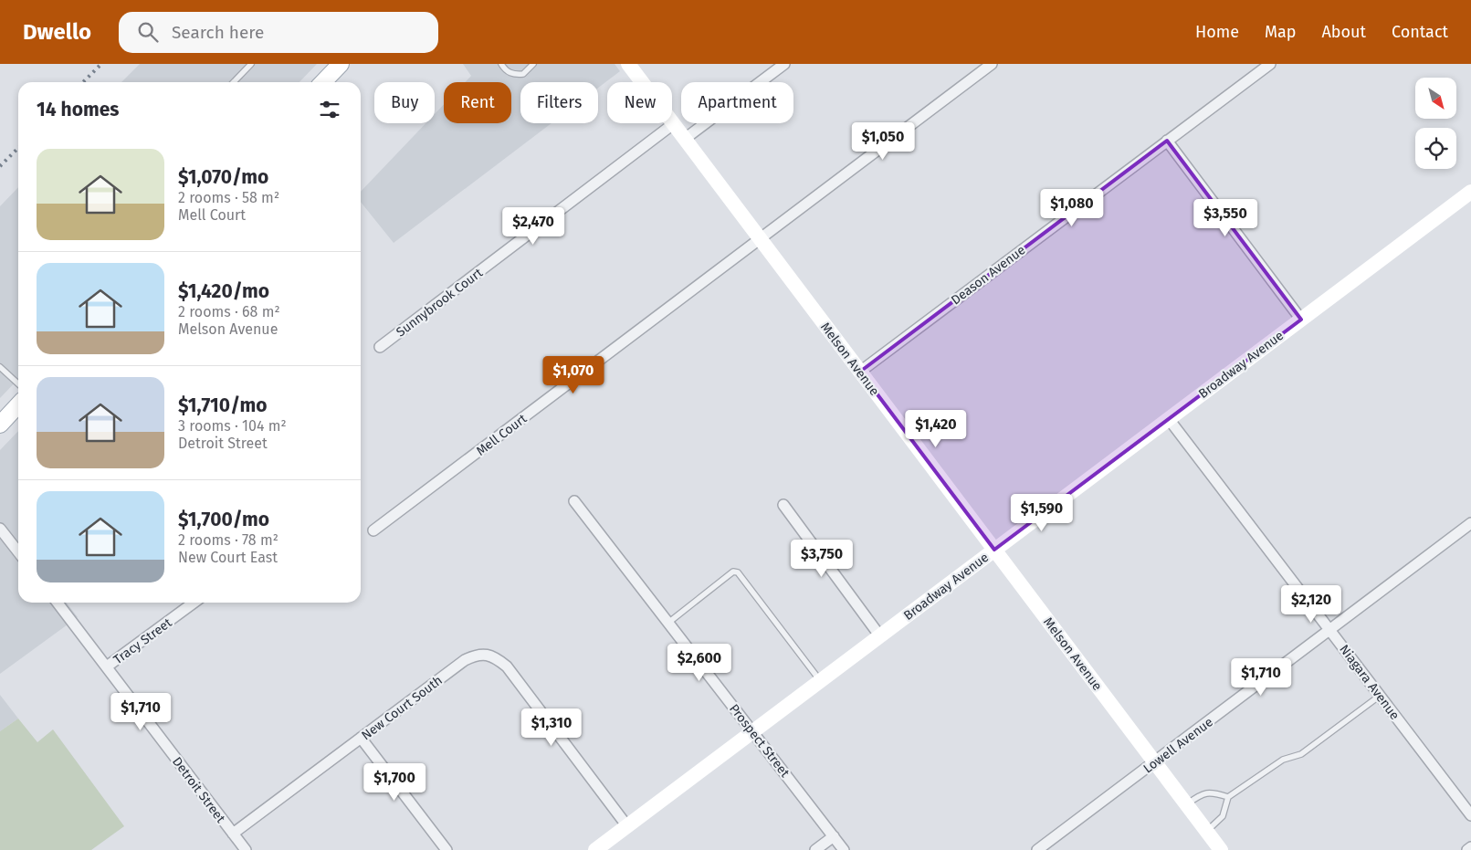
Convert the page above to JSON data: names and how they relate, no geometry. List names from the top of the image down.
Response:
{
  "streets": {
    "street": [
      "Deason Avenue",
      "Sunnybrook Court",
      "Melson Avenue",
      "Broadway Avenue",
      "Mell Court",
      "Tracy Street",
      "Niagara Avenue",
      "New Court South",
      "Prospect Street",
      "Lowell Avenue",
      "Detroit Street"
    ]
  },
  "crossings": [
    ["Deason Avenue", "Melson Avenue"],
    ["Sunnybrook Court", "Melson Avenue"],
    ["Melson Avenue", "Broadway Avenue"],
    ["Melson Avenue", "Mell Court"],
    ["Melson Avenue", "Lowell Avenue"],
    ["Broadway Avenue", "Niagara Avenue"],
    ["Broadway Avenue", "New Court South"],
    ["Broadway Avenue", "Prospect Street"],
    ["Tracy Street", "Detroit Street"],
    ["Niagara Avenue", "Lowell Avenue"],
    ["New Court South", "Detroit Street"]
  ],
  "north": "bottom right",
  "page": {
    "header": "Dwello",
    "search": "Search here",
    "nav": [
      "Home",
      "Map",
      "About",
      "Contact"
    ],
    "chip": [
      "Buy",
      "Rent",
      "Filters",
      "New",
      "Apartment"
    ],
    "heading": "14 homes",
    "price": [
      "$1,050",
      "$1,080",
      "$3,550",
      "$2,470",
      "$1,070",
      "$1,420",
      "$1,590",
      "$3,750",
      "$2,120",
      "$2,600",
      "$1,710",
      "$1,710",
      "$1,310",
      "$1,700"
    ],
    "list": [
      {
        "name": "$1,070/mo",
        "note": "2 rooms · 58 m² · Mell Court"
      },
      {
        "name": "$1,420/mo",
        "note": "2 rooms · 68 m² · Melson Avenue"
      },
      {
        "name": "$1,710/mo",
        "note": "3 rooms · 104 m² · Detroit Street"
      },
      {
        "name": "$1,700/mo",
        "note": "2 rooms · 78 m² · New Court East"
      }
    ]
  }
}
